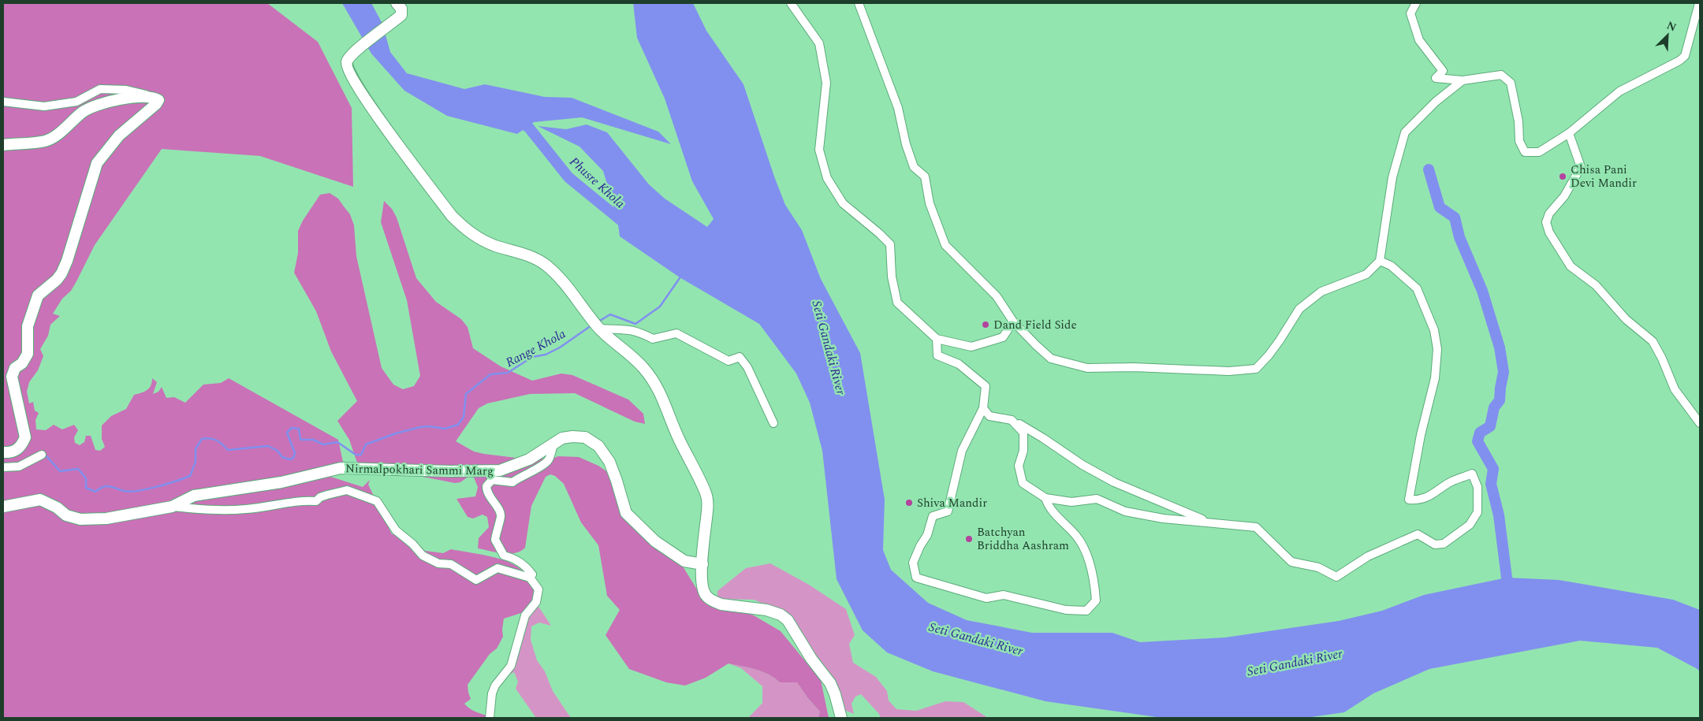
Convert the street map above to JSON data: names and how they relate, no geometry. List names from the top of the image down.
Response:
{
  "streets": {
    "main road": ["Nirmalpokhari Sammi Marg"]
  },
  "water": ["Phusre Khola", "Range Khola", "Seti Gandaki River"],
  "places": [
    "Chisa Pani Devi Mandir",
    "Dand Field Side",
    "Shiva Mandir",
    "Batchyan Briddha Aashram"
  ],
  "north": "top right"
}
